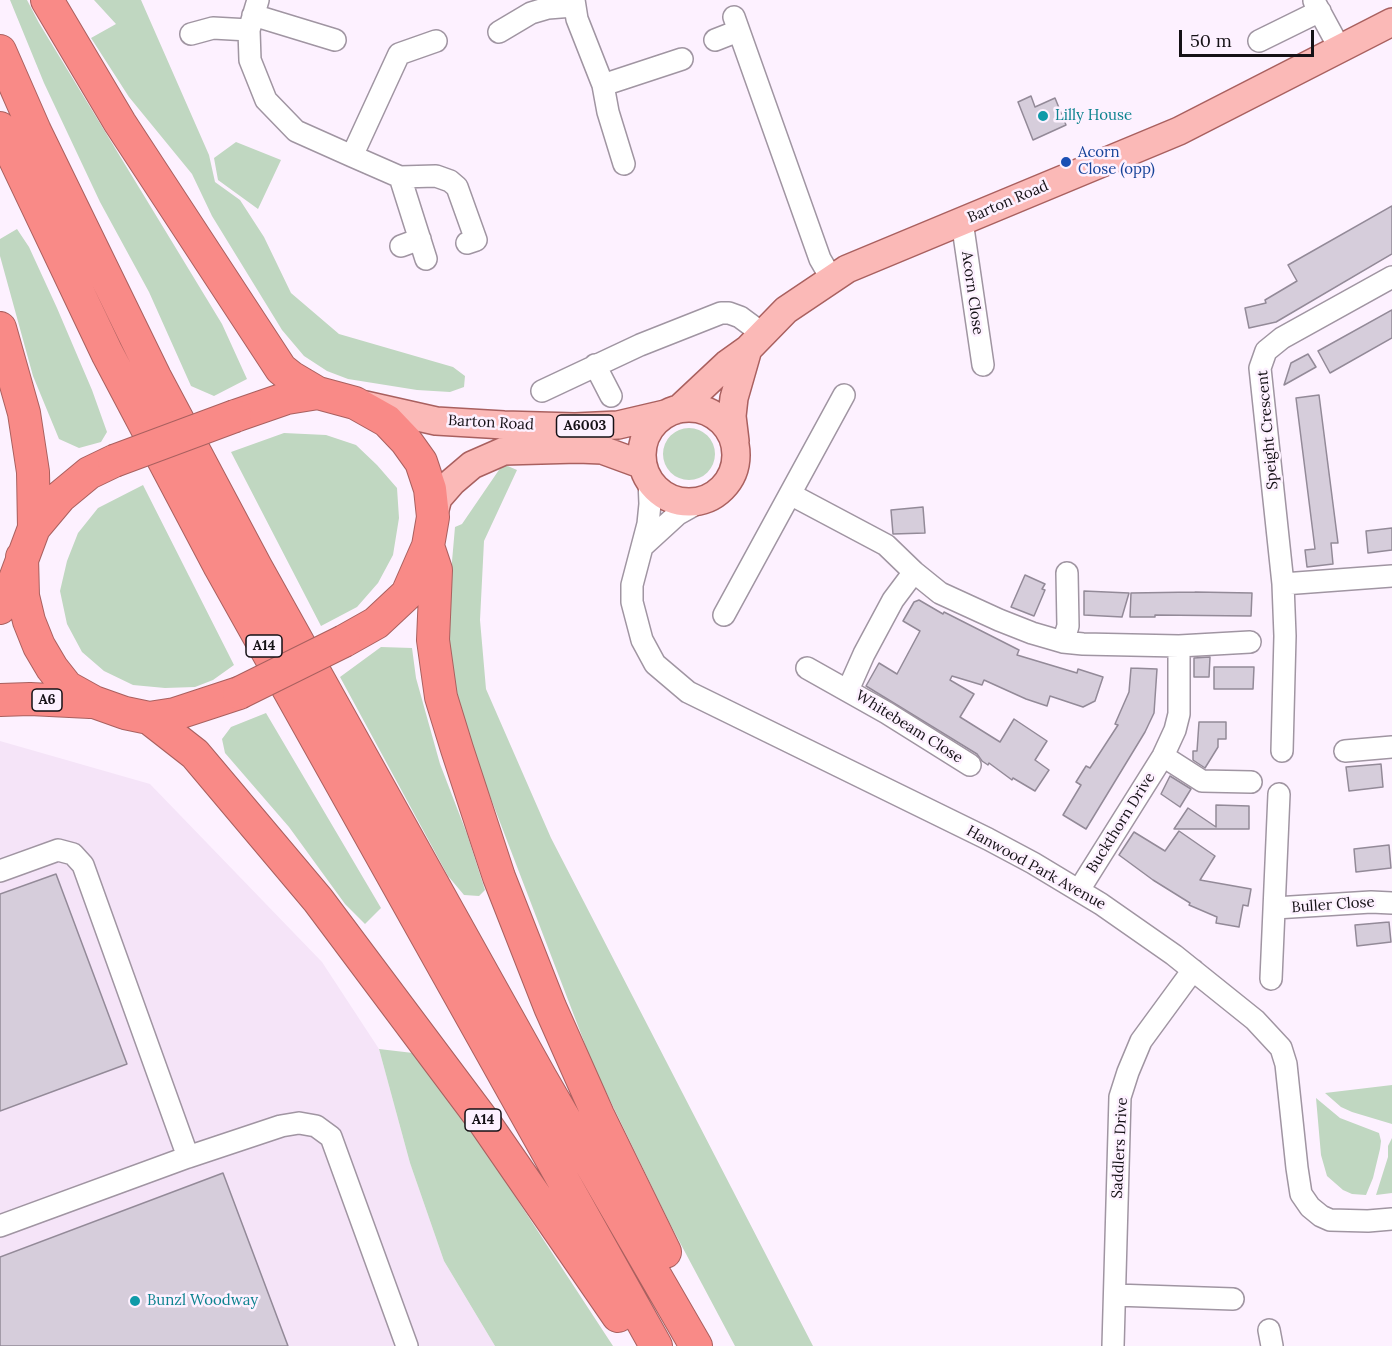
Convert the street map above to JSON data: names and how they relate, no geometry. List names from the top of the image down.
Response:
{
  "streets": {
    "highway": ["A14", "A6"],
    "main road": ["Barton Road", "A6003"],
    "street": [
      "Acorn Close",
      "Speight Crescent",
      "Whitebeam Close",
      "Buckthorn Drive",
      "Hanwood Park Avenue",
      "Buller Close",
      "Saddlers Drive"
    ]
  },
  "crossings": [
    ["Barton Road", "Acorn Close"],
    ["Barton Road", "Hanwood Park Avenue"],
    ["Buckthorn Drive", "Hanwood Park Avenue"],
    ["Hanwood Park Avenue", "Saddlers Drive"]
  ],
  "places": ["Lilly House", "Acorn Close (opp)", "Bunzl Woodway"],
  "scale_bar": "50 m"
}
